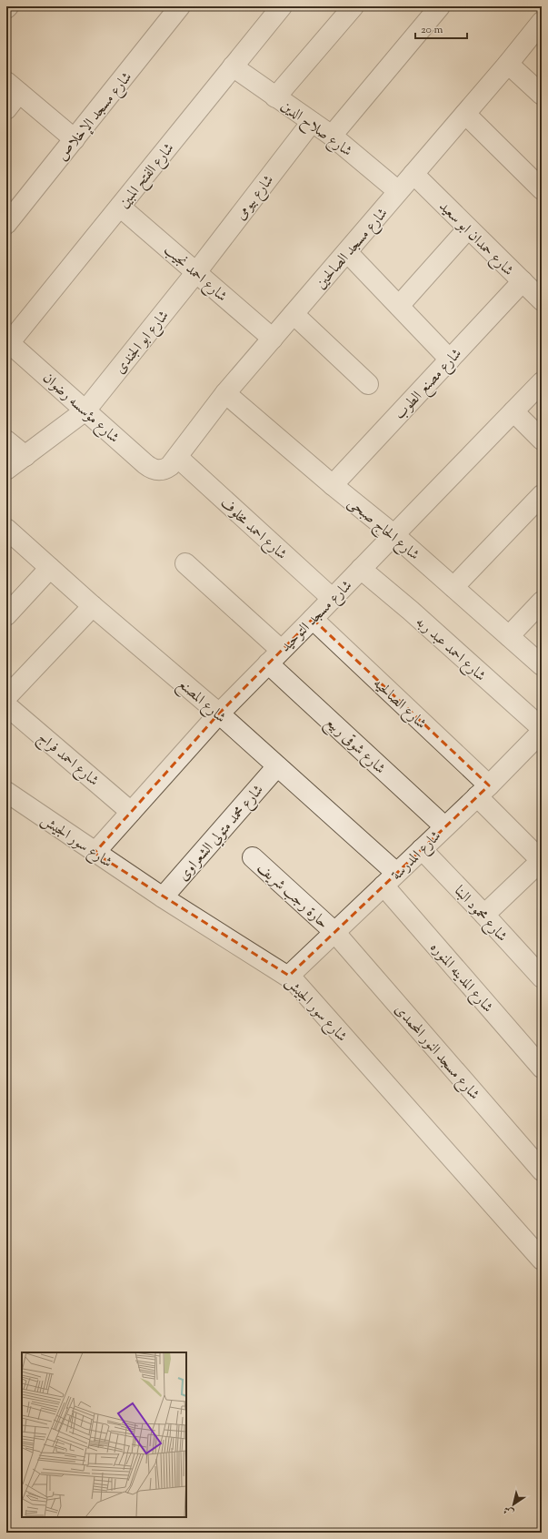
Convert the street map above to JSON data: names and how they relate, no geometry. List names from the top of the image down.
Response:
{
  "streets": {
    "street": [
      "شارع مسجد الإخلاص",
      "شارع صلاح الدين",
      "شارع الفتح المبين",
      "شارع بيومى",
      "شارع حمدان ابو سعيد",
      "شارع مسجد الصالحين",
      "شارع احمد نجيب",
      "شارع ابو الجندى",
      "شارع مصنع الطوب",
      "شارع مؤسسه رضوان",
      "شارع احمد مخلوف",
      "شارع الحاج صبحى",
      "شارع مسجد التوحيد",
      "شارع احمد عبد ربه",
      "شارع المصنع",
      "شارع الصالحيه",
      "شارع شوقى ربيع",
      "شارع احمد فراج",
      "شارع محمد متولي الشعراوى",
      "شارع سور الجيش",
      "شارع المدرسة",
      "حارة رجب شريف",
      "شارع محمود البنا",
      "شارع المدينه المنوره",
      "شارع مسجد النور المحمدى"
    ]
  },
  "crossings": [
    ["شارع صلاح الدين", "شارع الفتح المبين"],
    ["شارع صلاح الدين", "شارع بيومى"],
    ["شارع صلاح الدين", "شارع مسجد الصالحين"],
    ["شارع الفتح المبين", "شارع احمد نجيب"],
    ["شارع الفتح المبين", "شارع مؤسسه رضوان"],
    ["شارع بيومى", "شارع احمد نجيب"],
    ["شارع بيومى", "شارع ابو الجندى"],
    ["شارع حمدان ابو سعيد", "شارع مسجد الصالحين"],
    ["شارع حمدان ابو سعيد", "شارع مصنع الطوب"],
    ["شارع مسجد الصالحين", "شارع احمد نجيب"],
    ["شارع مسجد الصالحين", "شارع مؤسسه رضوان"],
    ["شارع مسجد الصالحين", "شارع احمد مخلوف"],
    ["شارع مسجد الصالحين", "شارع الحاج صبحى"],
    ["شارع احمد نجيب", "شارع ابو الجندى"],
    ["شارع ابو الجندى", "شارع مؤسسه رضوان"],
    ["شارع مصنع الطوب", "شارع الحاج صبحى"],
    ["شارع احمد مخلوف", "شارع مسجد التوحيد"],
    ["شارع الحاج صبحى", "شارع مسجد التوحيد"],
    ["شارع مسجد التوحيد", "شارع احمد عبد ربه"],
    ["شارع مسجد التوحيد", "شارع المصنع"],
    ["شارع مسجد التوحيد", "شارع الصالحيه"],
    ["شارع مسجد التوحيد", "شارع شوقى ربيع"],
    ["شارع مسجد التوحيد", "شارع احمد فراج"],
    ["شارع مسجد التوحيد", "شارع سور الجيش"],
    ["شارع احمد عبد ربه", "شارع المدرسة"],
    ["شارع المصنع", "شارع محمد متولي الشعراوى"],
    ["شارع المصنع", "شارع المدرسة"],
    ["شارع المصنع", "شارع المدينه المنوره"],
    ["شارع الصالحيه", "شارع المدرسة"],
    ["شارع شوقى ربيع", "شارع المدرسة"],
    ["شارع محمد متولي الشعراوى", "شارع سور الجيش"],
    ["شارع سور الجيش", "شارع المدرسة"],
    ["شارع المدرسة", "حارة رجب شريف"],
    ["شارع المدرسة", "شارع محمود البنا"],
    ["شارع المدرسة", "شارع المدينه المنوره"],
    ["شارع المدرسة", "شارع مسجد النور المحمدى"],
    ["حارة رجب شريف", "شارع مسجد النور المحمدى"]
  ],
  "scale_bar": "20 m",
  "north": "bottom left"
}
